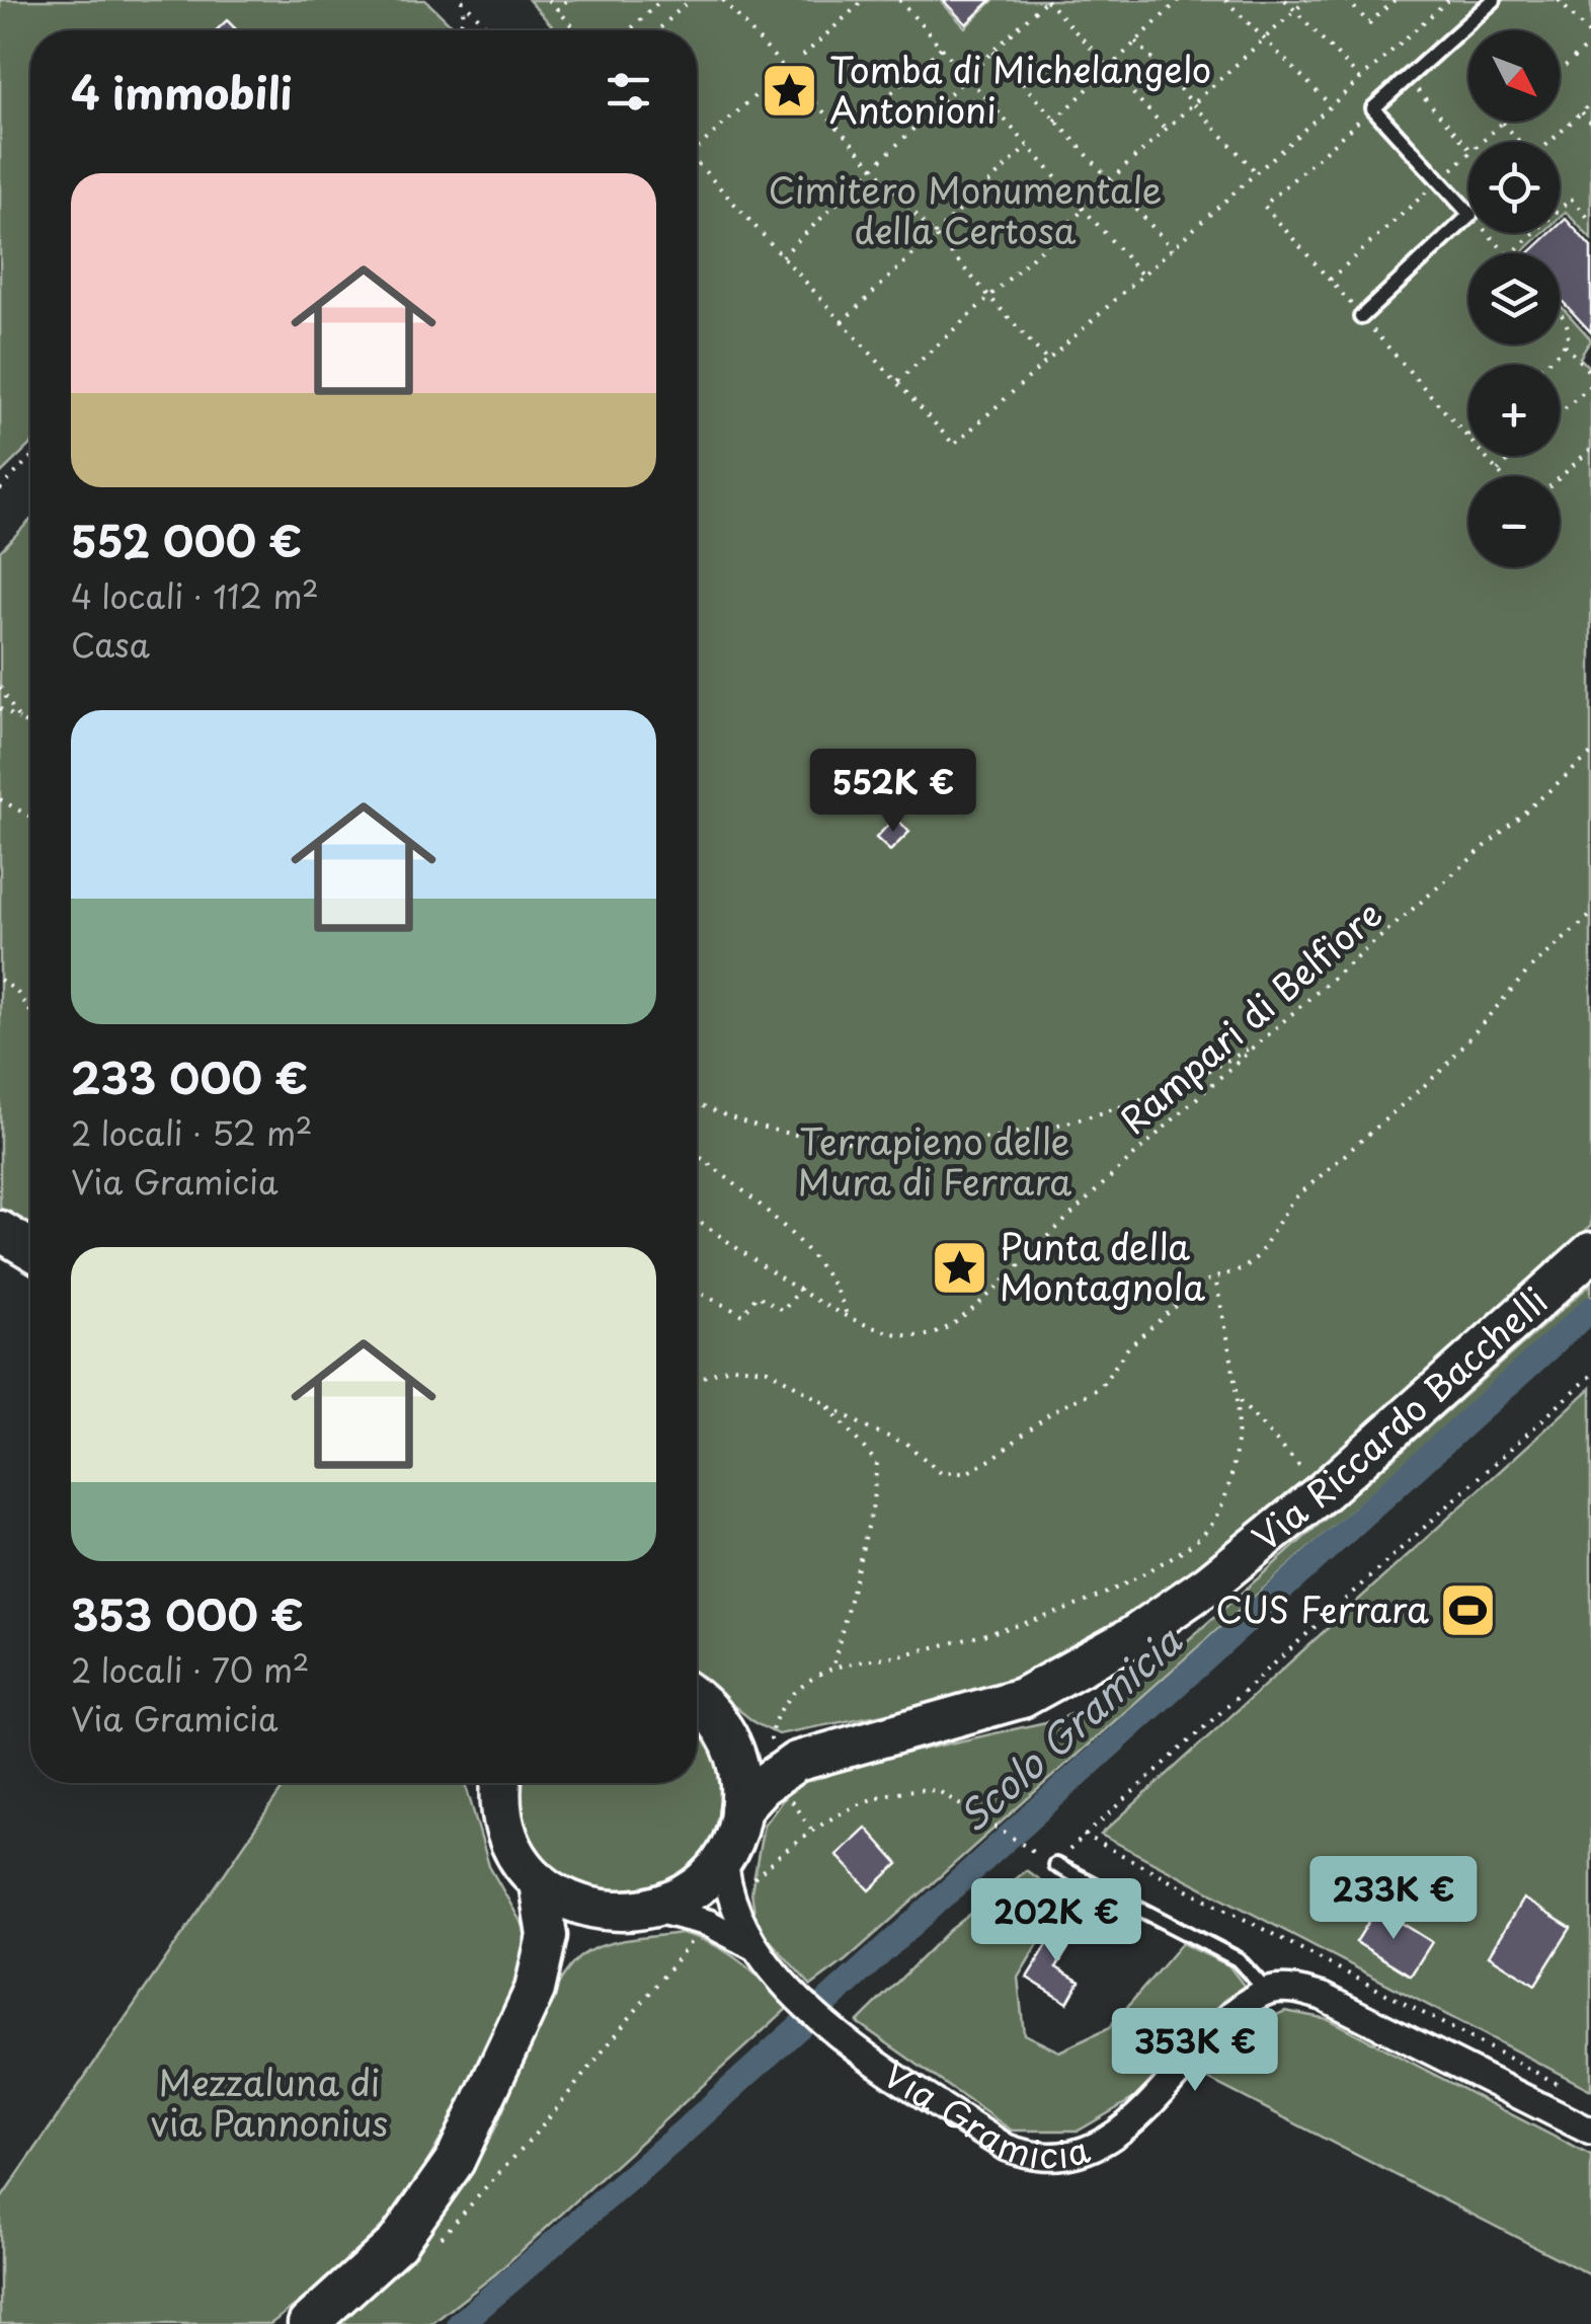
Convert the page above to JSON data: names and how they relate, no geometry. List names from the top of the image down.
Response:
{
  "streets": {
    "main road": ["Via Riccardo Bacchelli", "Via Gramicia"],
    "path": ["Rampari di Belfiore"]
  },
  "crossings": [
    ["Via Riccardo Bacchelli", "Via Gramicia"]
  ],
  "water": ["Scolo Gramicia"],
  "parks": ["Cimitero Monumentale della Certosa", "Terrapieno delle Mura di Ferrara", "Mezzaluna di via Pannonius"],
  "places": {
    "place": ["Tomba di Michelangelo Antonioni", "Punta della Montagnola"],
    "sports": ["CUS Ferrara"]
  },
  "north": "bottom right",
  "page": {
    "map_buttons": ["+", "−"],
    "heading": "4 immobili",
    "list": [
      {
        "name": "552 000 €",
        "note": "4 locali · 112 m² · Casa"
      },
      {
        "name": "233 000 €",
        "note": "2 locali · 52 m² · Via Gramicia"
      },
      {
        "name": "353 000 €",
        "note": "2 locali · 70 m² · Via Gramicia"
      }
    ],
    "price": [
      "552K €",
      "233K €",
      "202K €",
      "353K €"
    ]
  }
}
